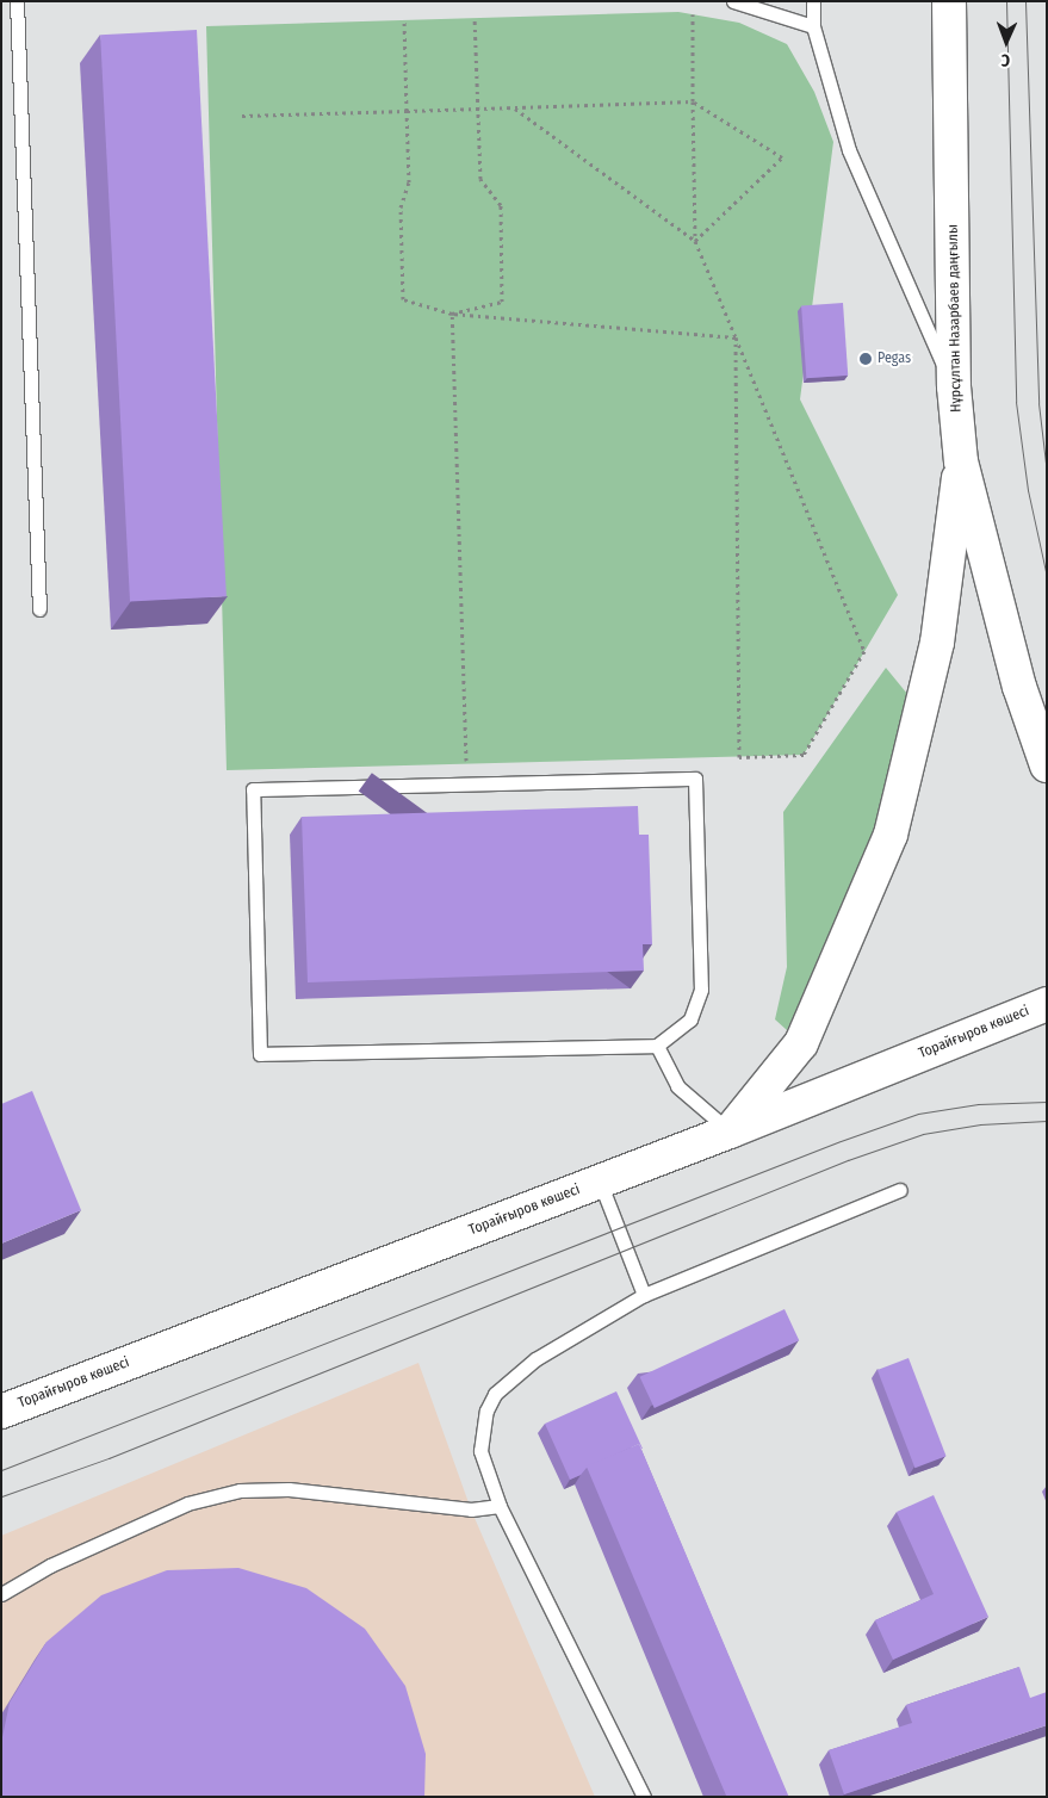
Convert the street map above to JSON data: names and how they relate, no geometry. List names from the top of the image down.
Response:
{
  "streets": {
    "main road": ["Нұрсұлтан Назарбаев даңғылы", "Торайғыров көшесі"]
  },
  "places": ["Pegas"],
  "north": "bottom"
}
